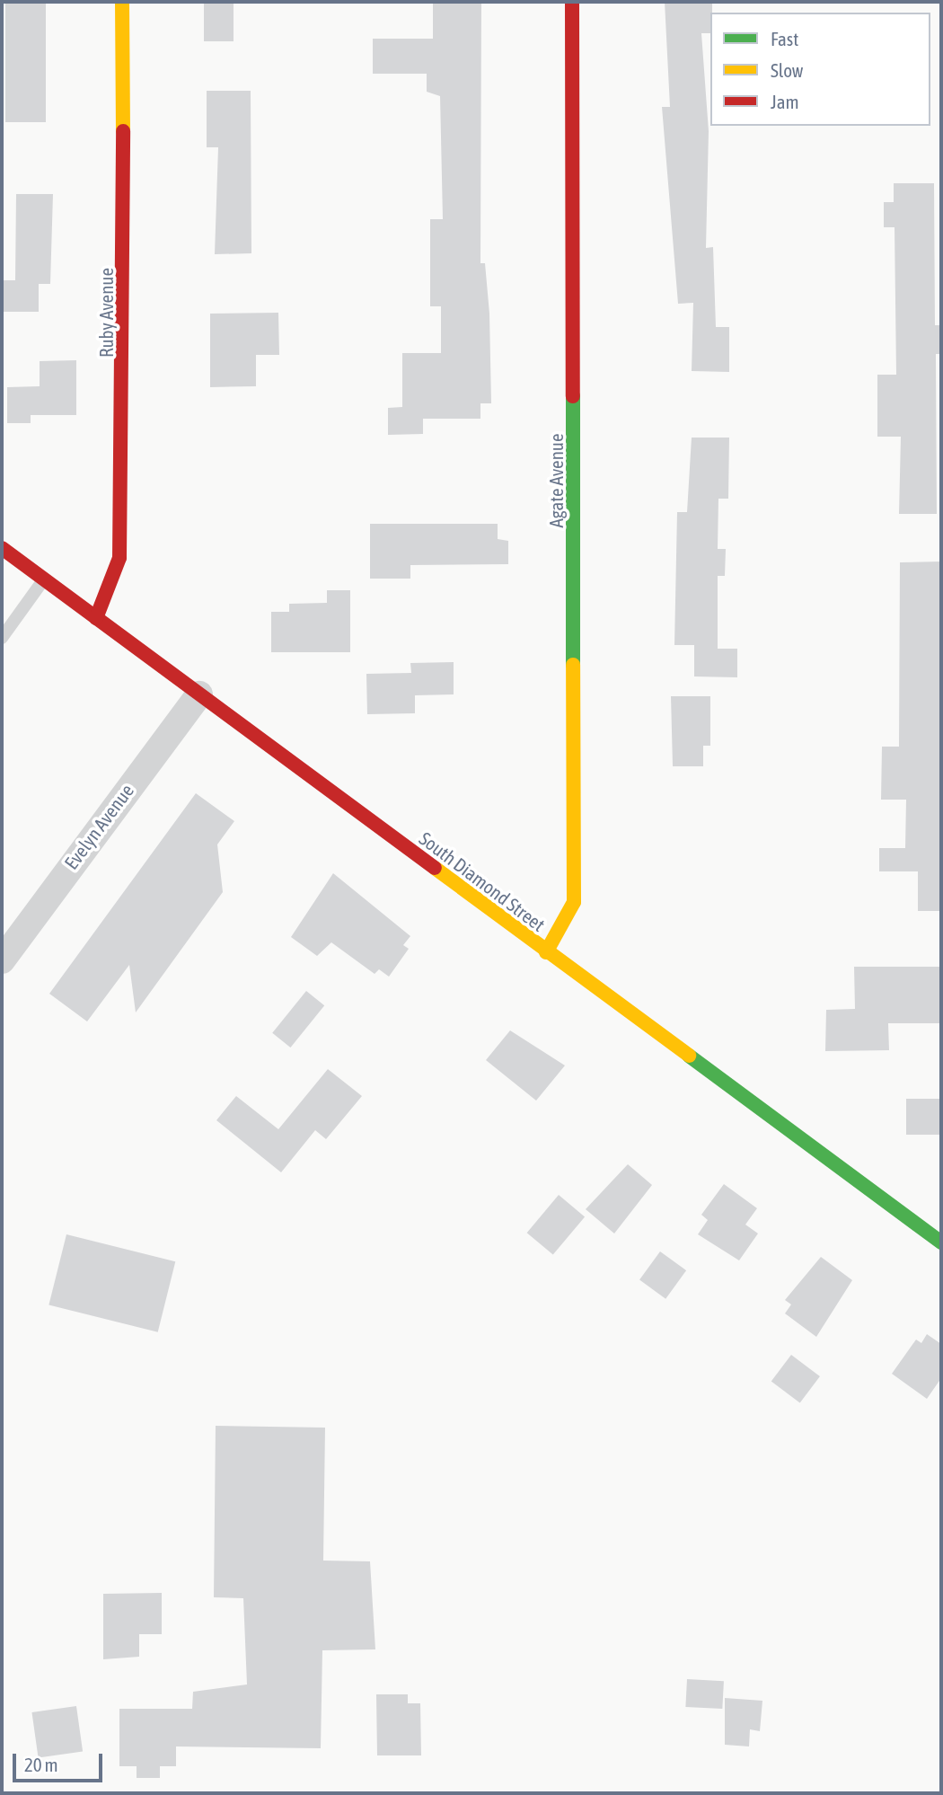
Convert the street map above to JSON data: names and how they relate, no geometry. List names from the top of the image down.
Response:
{
  "streets": {
    "street": [
      "Ruby Avenue",
      "Agate Avenue",
      "Evelyn Avenue",
      "South Diamond Street"
    ]
  },
  "crossings": [
    ["Ruby Avenue", "South Diamond Street"],
    ["Agate Avenue", "South Diamond Street"],
    ["Evelyn Avenue", "South Diamond Street"]
  ],
  "legend": ["Fast", "Slow", "Jam"],
  "scale_bar": "20 m"
}
